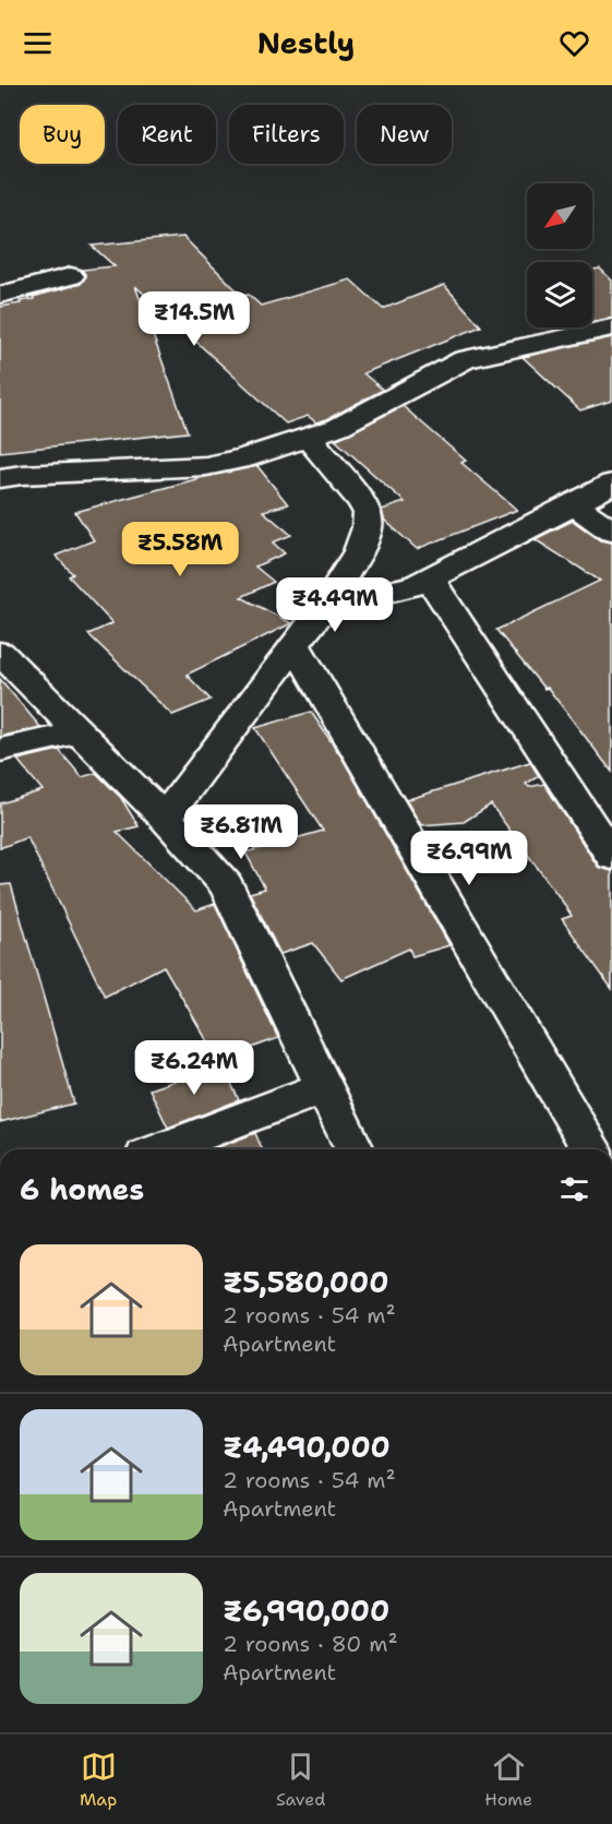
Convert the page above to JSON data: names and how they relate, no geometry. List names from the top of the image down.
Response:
{
  "north": "bottom left",
  "page": {
    "header": "Nestly",
    "chip": [
      "Buy",
      "Rent",
      "Filters",
      "New"
    ],
    "price": [
      "₹14.5M",
      "₹5.58M",
      "₹4.49M",
      "₹6.81M",
      "₹6.99M",
      "₹6.24M"
    ],
    "heading": "6 homes",
    "list": [
      {
        "name": "₹5,580,000",
        "note": "2 rooms · 54 m² · Apartment"
      },
      {
        "name": "₹4,490,000",
        "note": "2 rooms · 54 m² · Apartment"
      },
      {
        "name": "₹6,990,000",
        "note": "2 rooms · 80 m² · Apartment"
      }
    ],
    "tabs": ["Map", "Saved", "Home"]
  }
}
